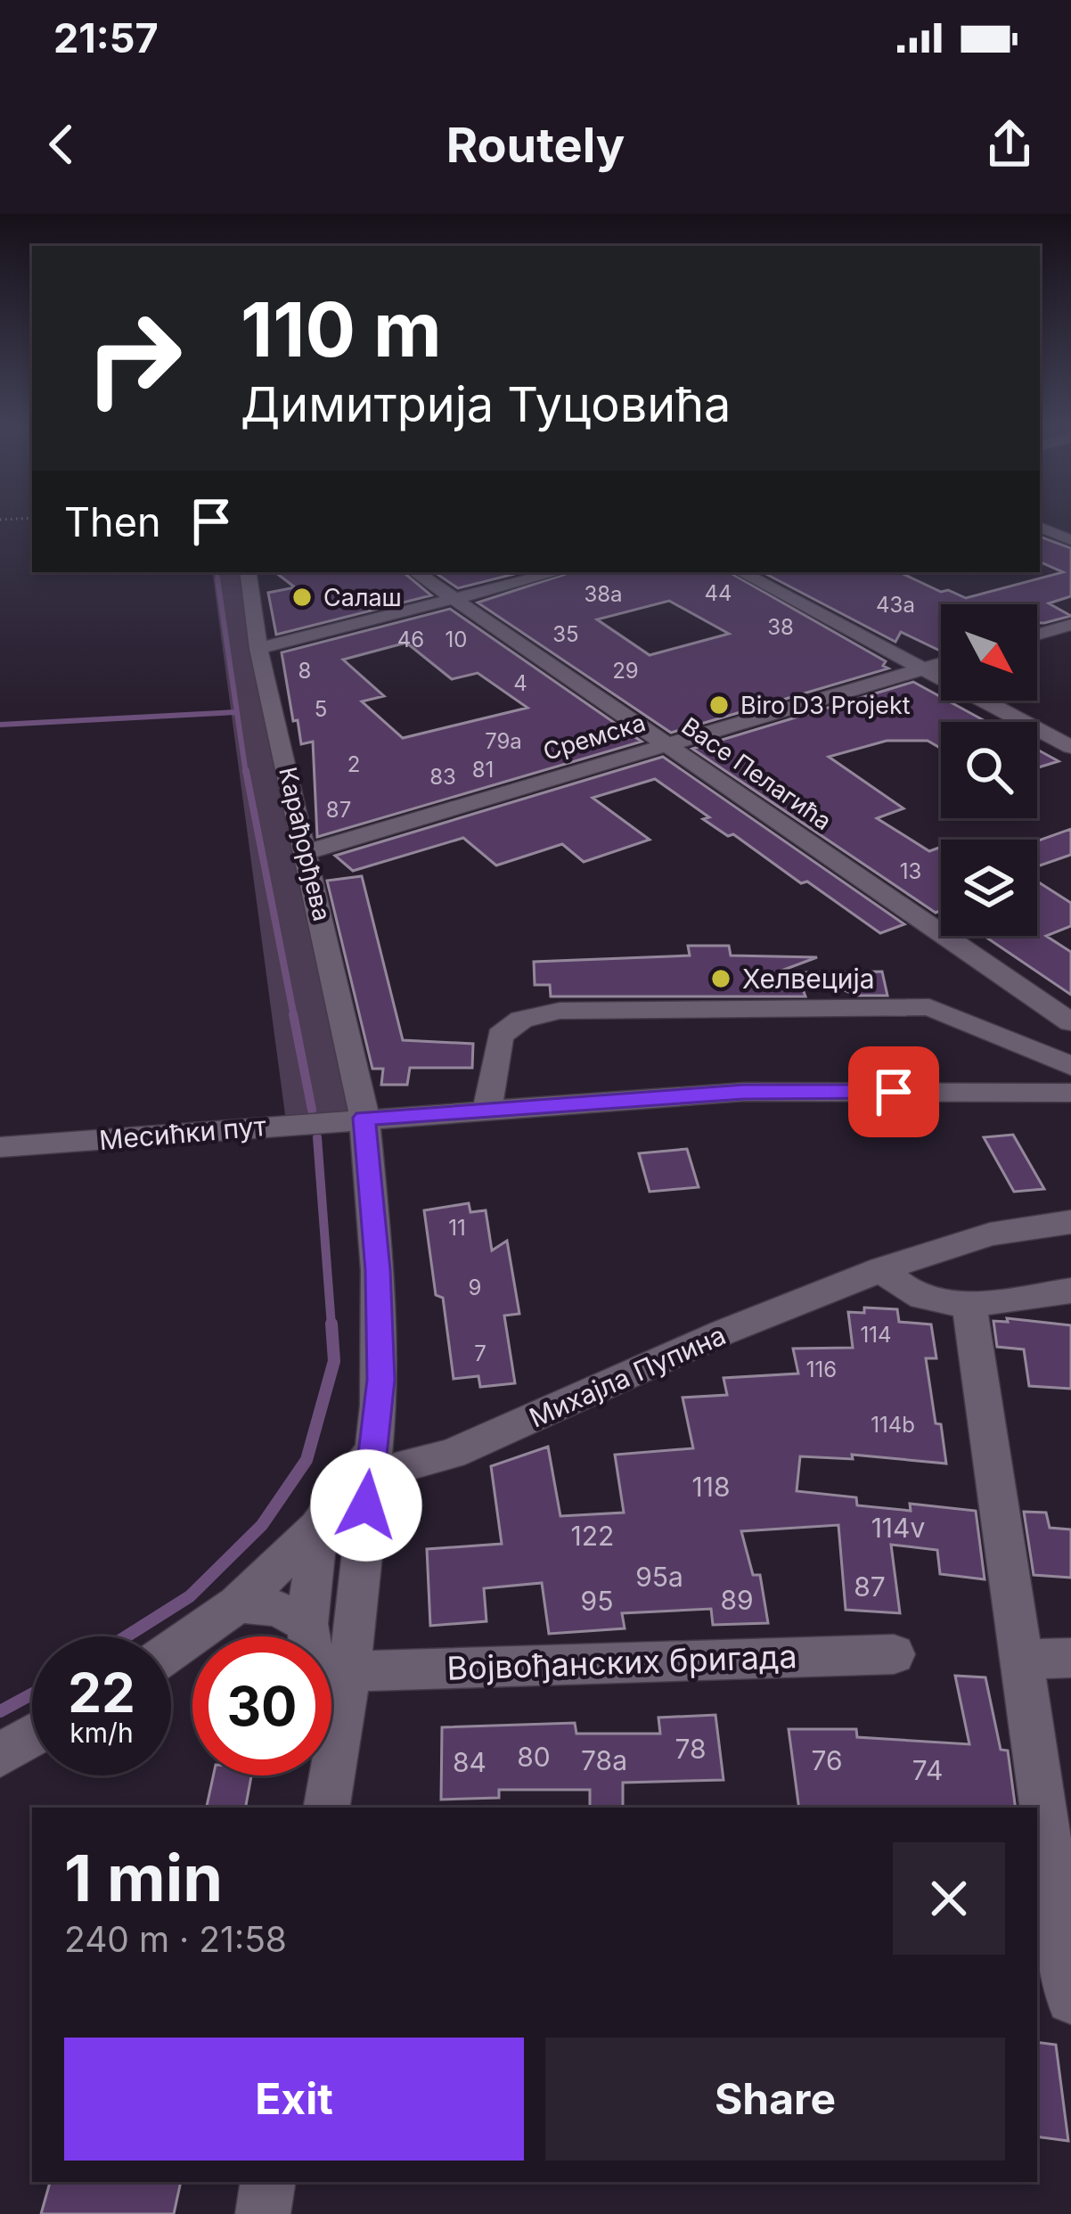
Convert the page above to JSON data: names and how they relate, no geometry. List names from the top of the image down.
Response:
{
  "streets": {
    "street": [
      "Сремска",
      "Васе Пелагића",
      "Карађорђева",
      "Месићки пут",
      "Михајла Пупина",
      "Војвођанских бригада"
    ]
  },
  "crossings": [
    ["Сремска", "Васе Пелагића"],
    ["Сремска", "Карађорђева"],
    ["Карађорђева", "Месићки пут"],
    ["Карађорђева", "Михајла Пупина"],
    ["Карађорђева", "Војвођанских бригада"]
  ],
  "places": ["Салаш", "Biro D3 Projekt", "Хелвеција"],
  "house_numbers": [
    "44",
    "38a",
    "43a",
    "38",
    "35",
    "46",
    "10",
    "8",
    "29",
    "4",
    "5",
    "79a",
    "2",
    "81",
    "83",
    "87",
    "13",
    "11",
    "9",
    "114",
    "7",
    "116",
    "114b",
    "118",
    "114v",
    "122",
    "95a",
    "87",
    "89",
    "95",
    "78",
    "80",
    "78a",
    "76",
    "84",
    "74"
  ],
  "north": "bottom right",
  "page": {
    "status": "21:57",
    "header": "Routely",
    "turn": ["110 m", "Димитрија Туцовића"],
    "then": "Then",
    "speed": "22 km/h",
    "limit": "30",
    "heading": ["1 min", "240 m · 21:58"],
    "buttons": ["Exit", "Share"]
  }
}
